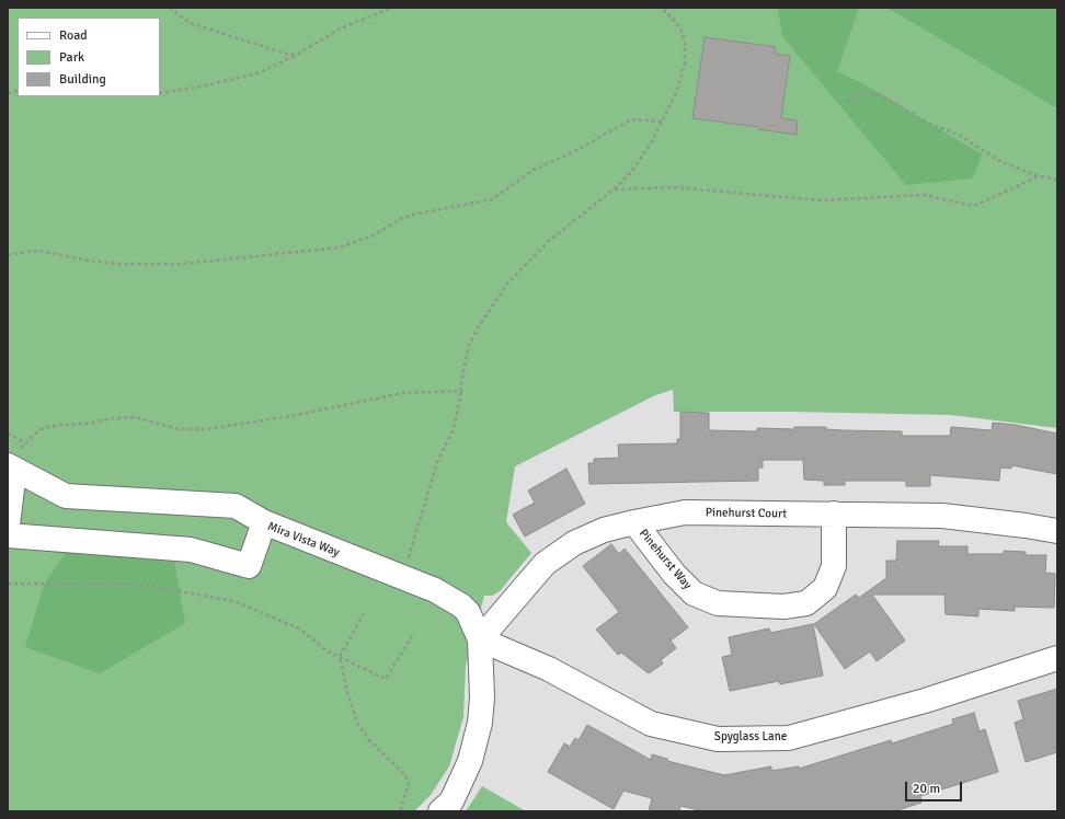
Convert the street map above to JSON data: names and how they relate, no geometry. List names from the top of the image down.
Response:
{
  "streets": {
    "street": [
      "Pinehurst Court",
      "Mira Vista Way",
      "Pinehurst Way",
      "Spyglass Lane"
    ]
  },
  "crossings": [
    ["Pinehurst Court", "Mira Vista Way"],
    ["Pinehurst Court", "Pinehurst Way"],
    ["Pinehurst Court", "Spyglass Lane"],
    ["Mira Vista Way", "Spyglass Lane"]
  ],
  "legend": ["Road", "Park", "Building"],
  "scale_bar": "20 m"
}
